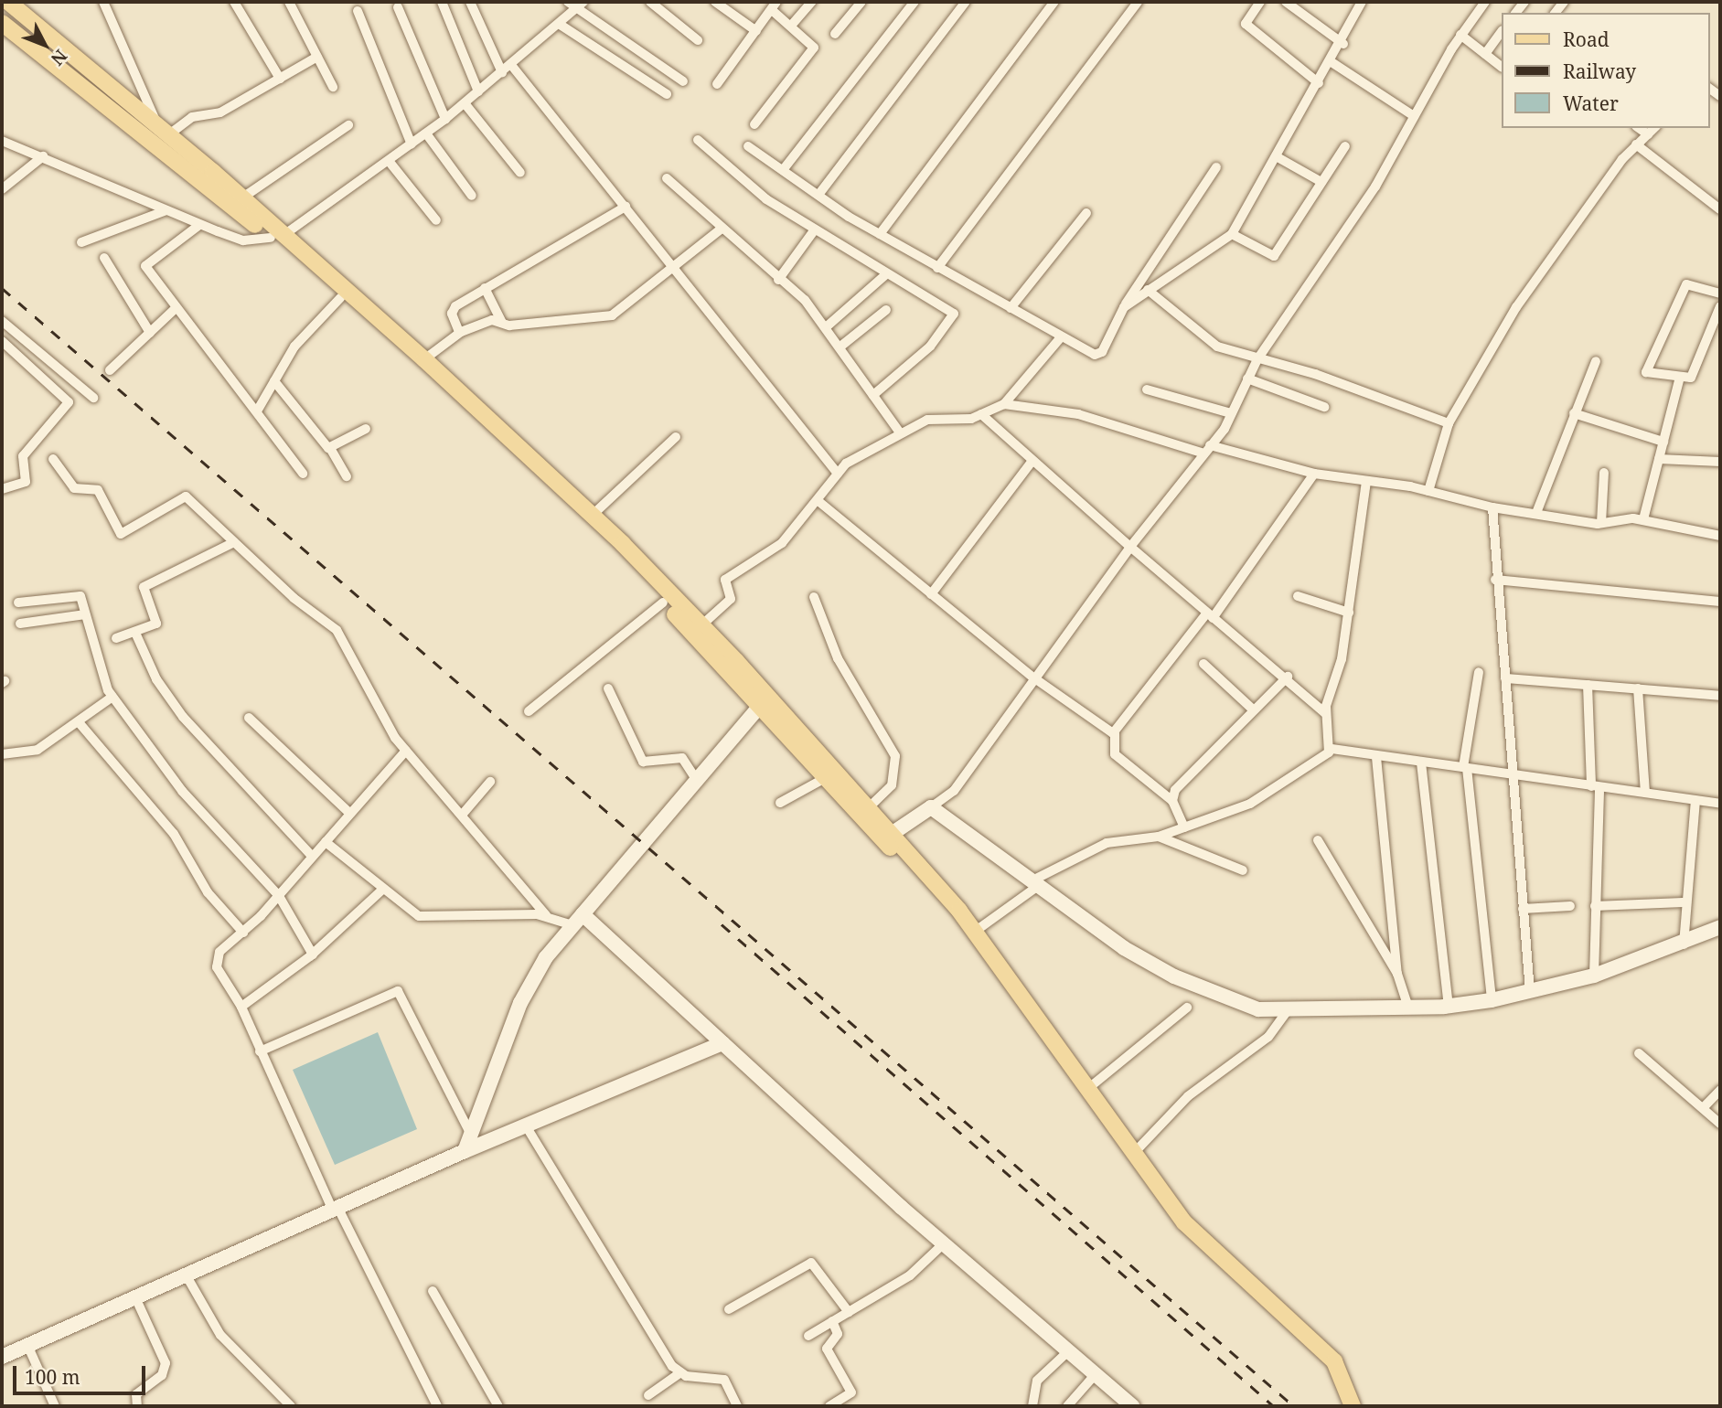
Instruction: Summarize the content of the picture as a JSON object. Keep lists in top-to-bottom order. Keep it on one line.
{"legend":["Road","Railway","Water"],"scale_bar":"100 m","north":"bottom right"}
